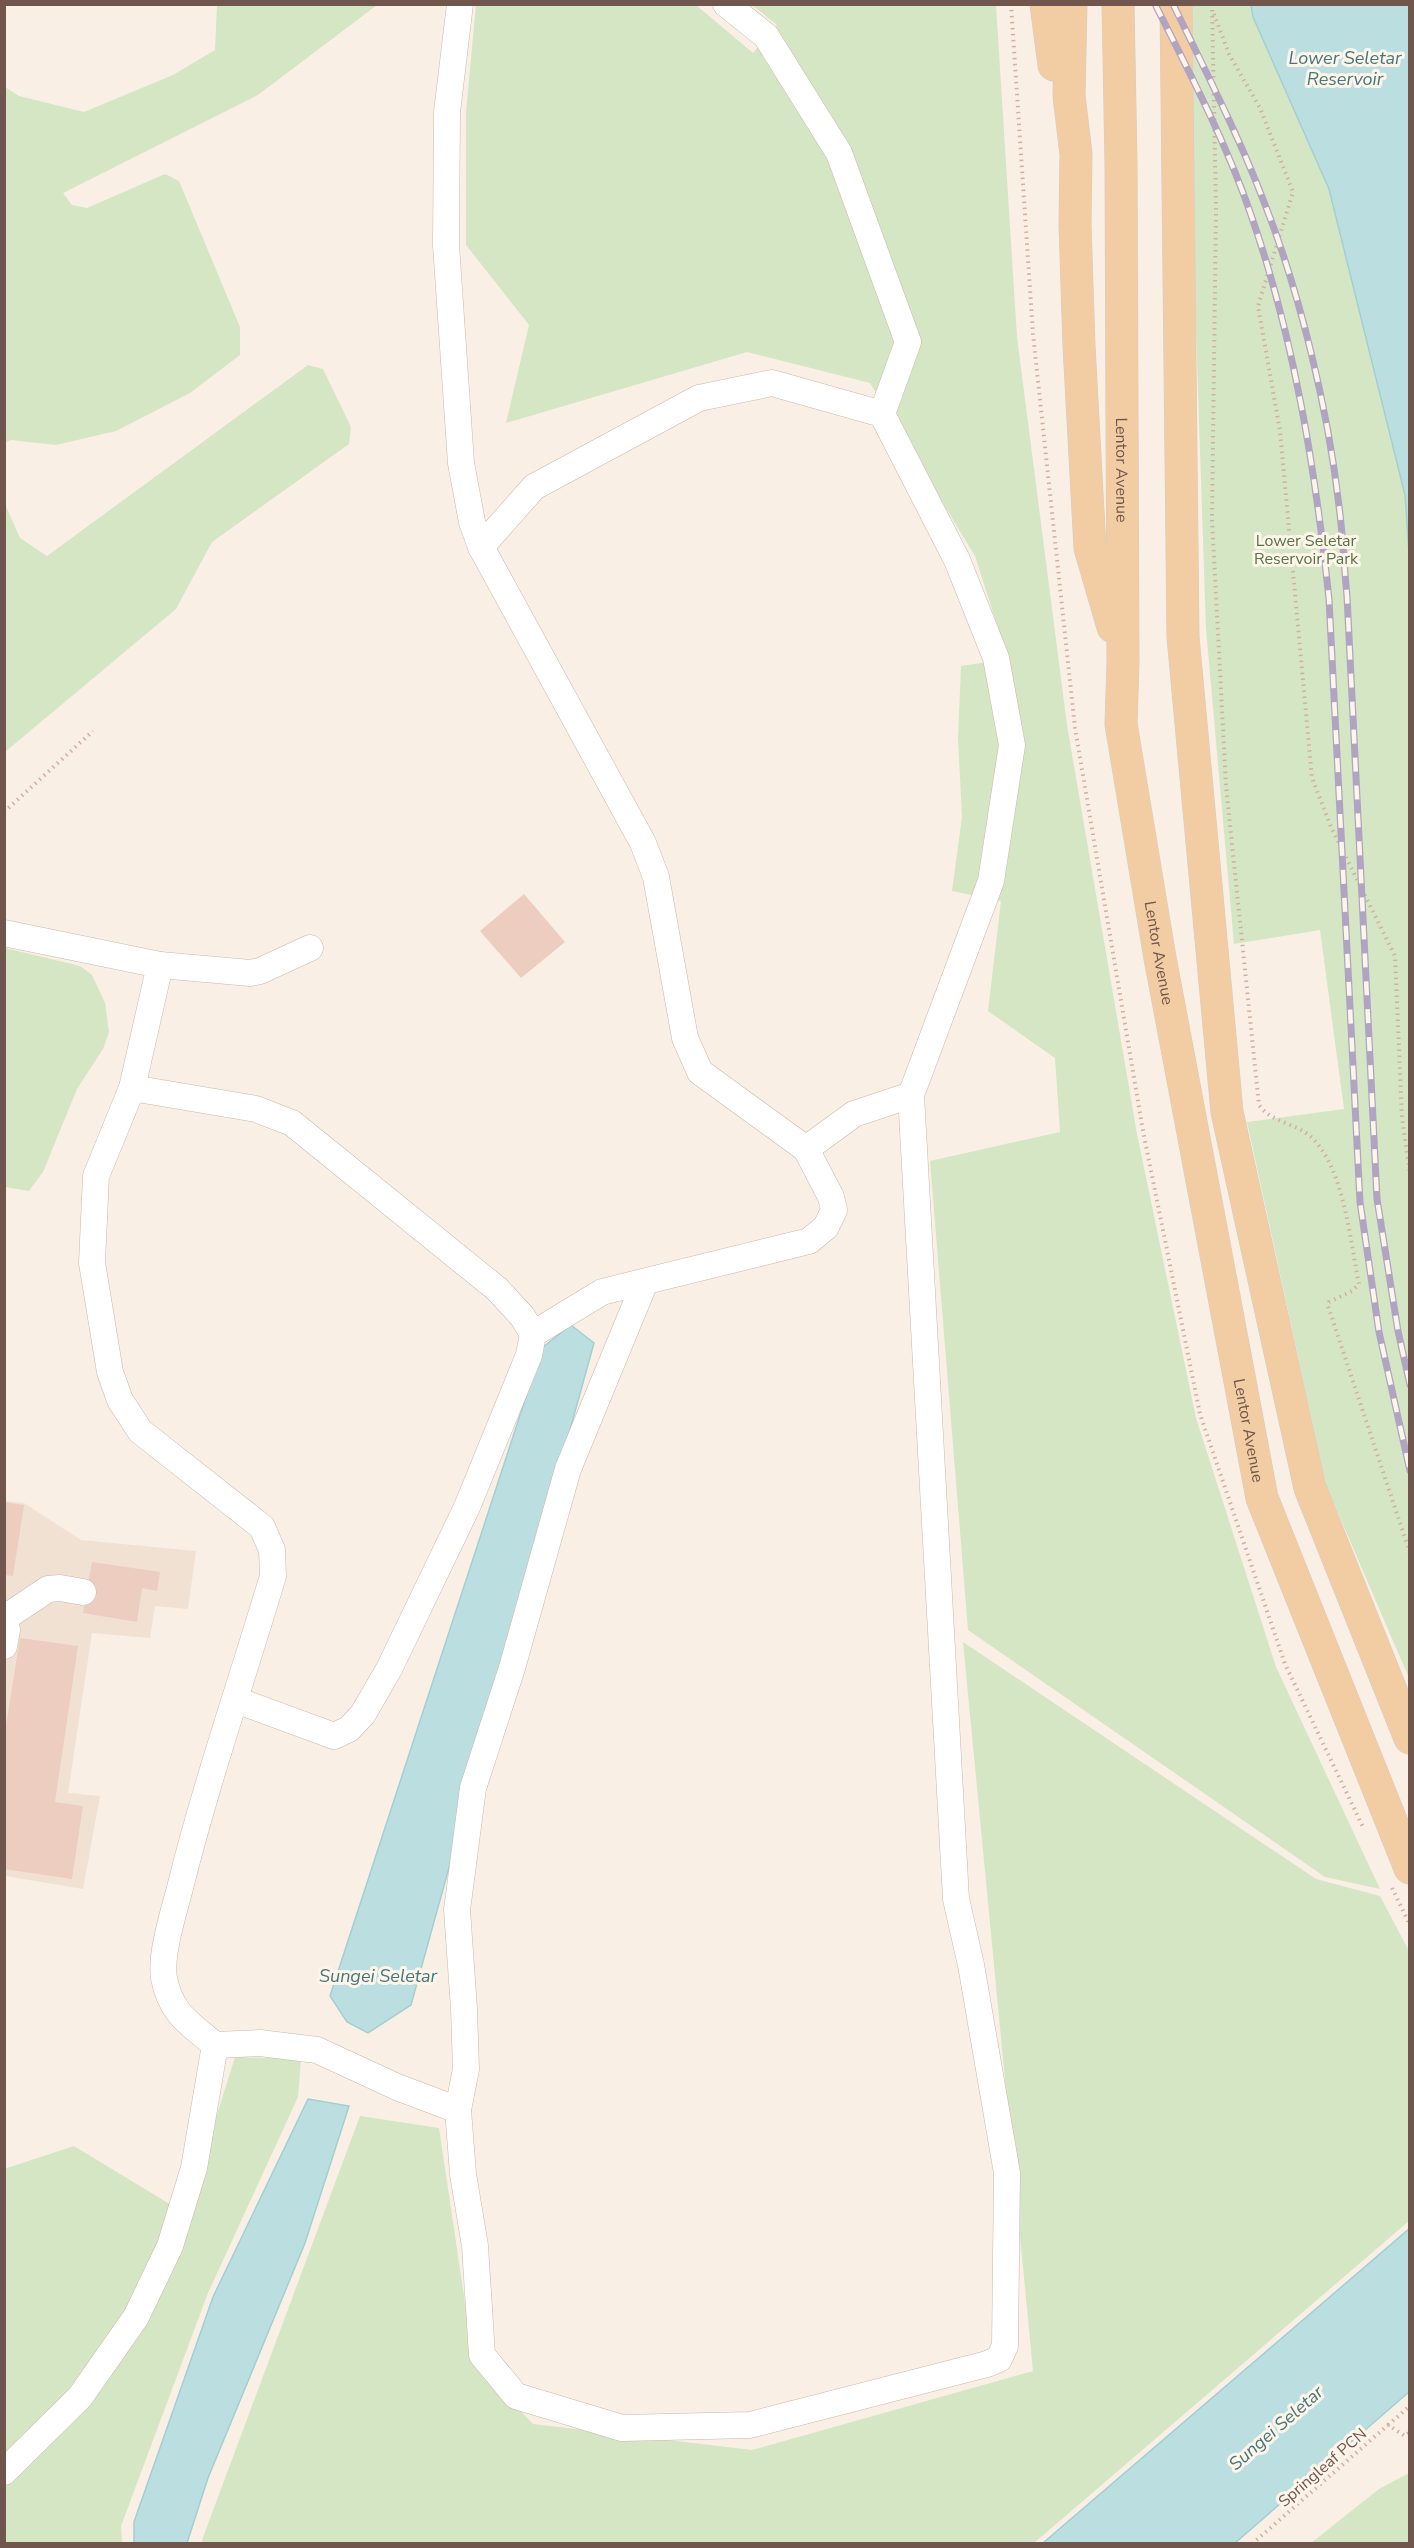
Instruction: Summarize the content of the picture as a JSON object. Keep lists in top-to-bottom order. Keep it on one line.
{"streets":{"main road":["Lentor Avenue"],"path":["Springleaf PCN"]},"water":["Lower Seletar Reservoir","Sungei Seletar"],"parks":["Lower Seletar Reservoir Park"]}
